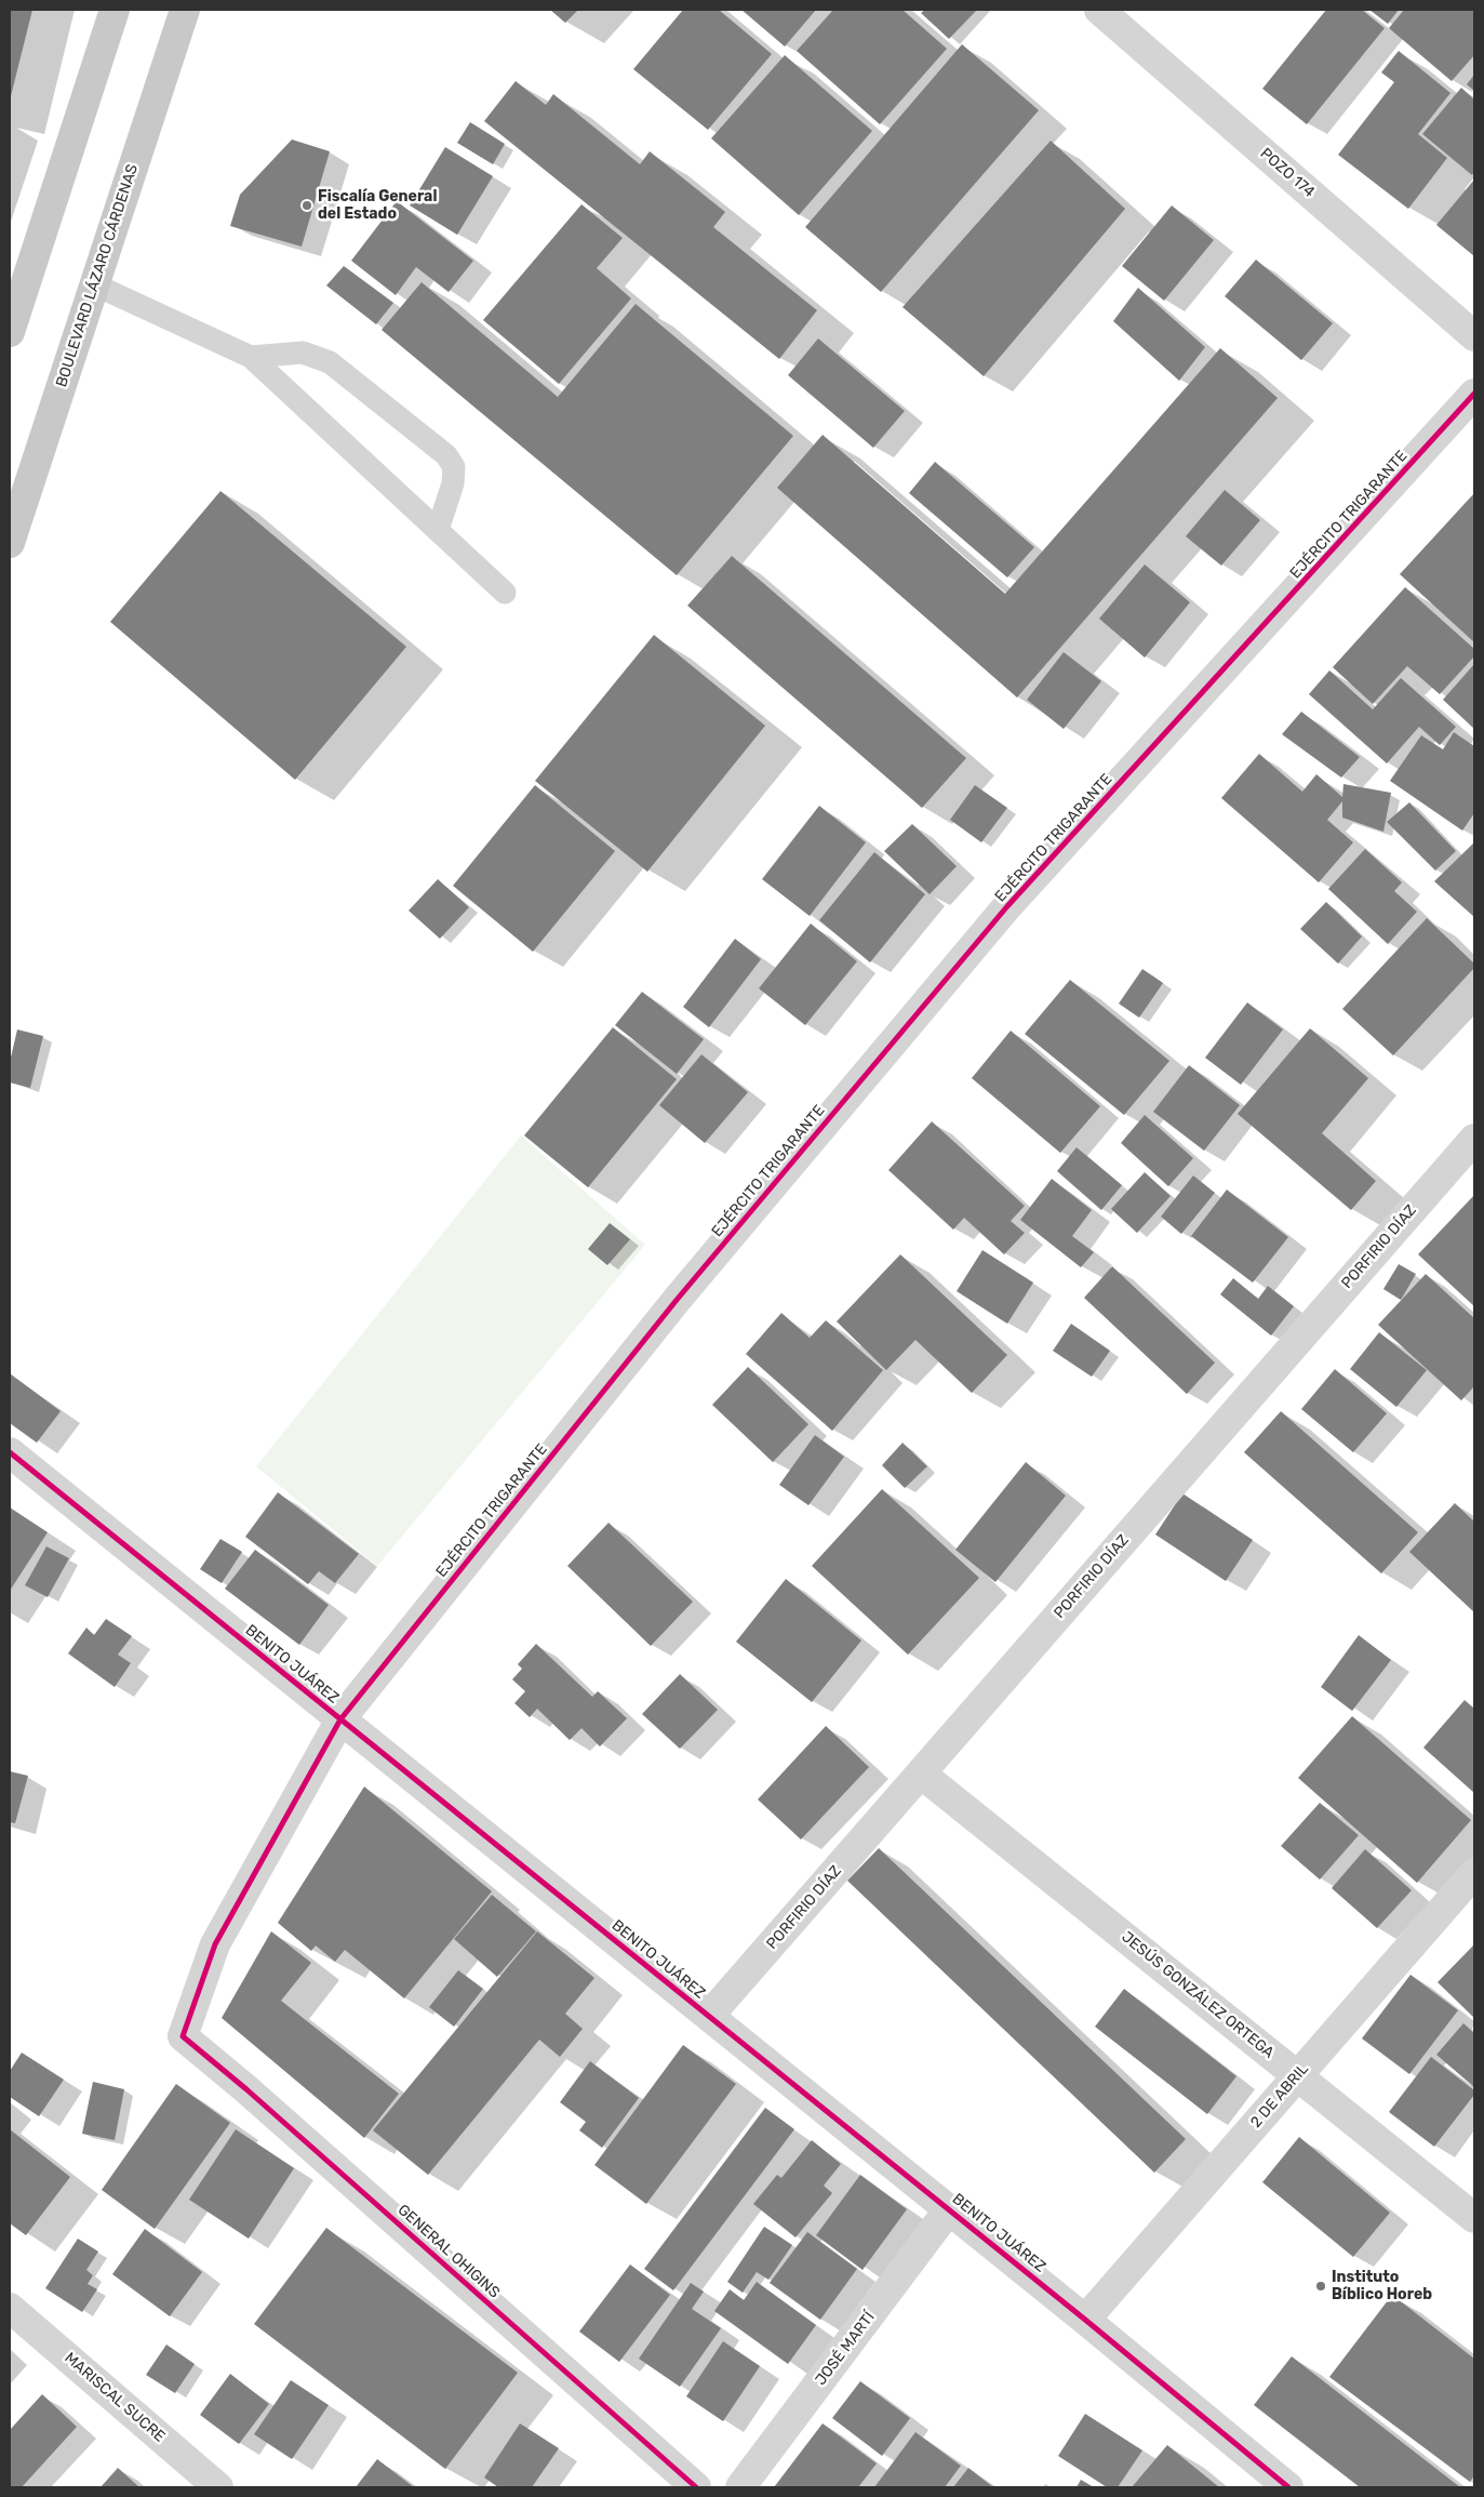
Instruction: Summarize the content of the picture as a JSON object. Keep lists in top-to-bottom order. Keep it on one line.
{"streets":{"main road":["BOULEVARD LÁZARO CÁRDENAS"],"street":["POZO 174","EJÉRCITO TRIGARANTE","PORFIRIO DÍAZ","BENITO JUÁREZ","JESÚS GONZÁLEZ ORTEGA","2 DE ABRIL","GENERAL OHIGINS","JOSÉ MARTÍ","MARISCAL SUCRE"]},"crossings":[["EJÉRCITO TRIGARANTE","BENITO JUÁREZ"],["EJÉRCITO TRIGARANTE","GENERAL OHIGINS"],["PORFIRIO DÍAZ","BENITO JUÁREZ"],["PORFIRIO DÍAZ","JESÚS GONZÁLEZ ORTEGA"],["BENITO JUÁREZ","2 DE ABRIL"],["BENITO JUÁREZ","JOSÉ MARTÍ"],["JESÚS GONZÁLEZ ORTEGA","2 DE ABRIL"]],"places":["Fiscalía General del Estado","Instituto Bíblico Horeb"]}
